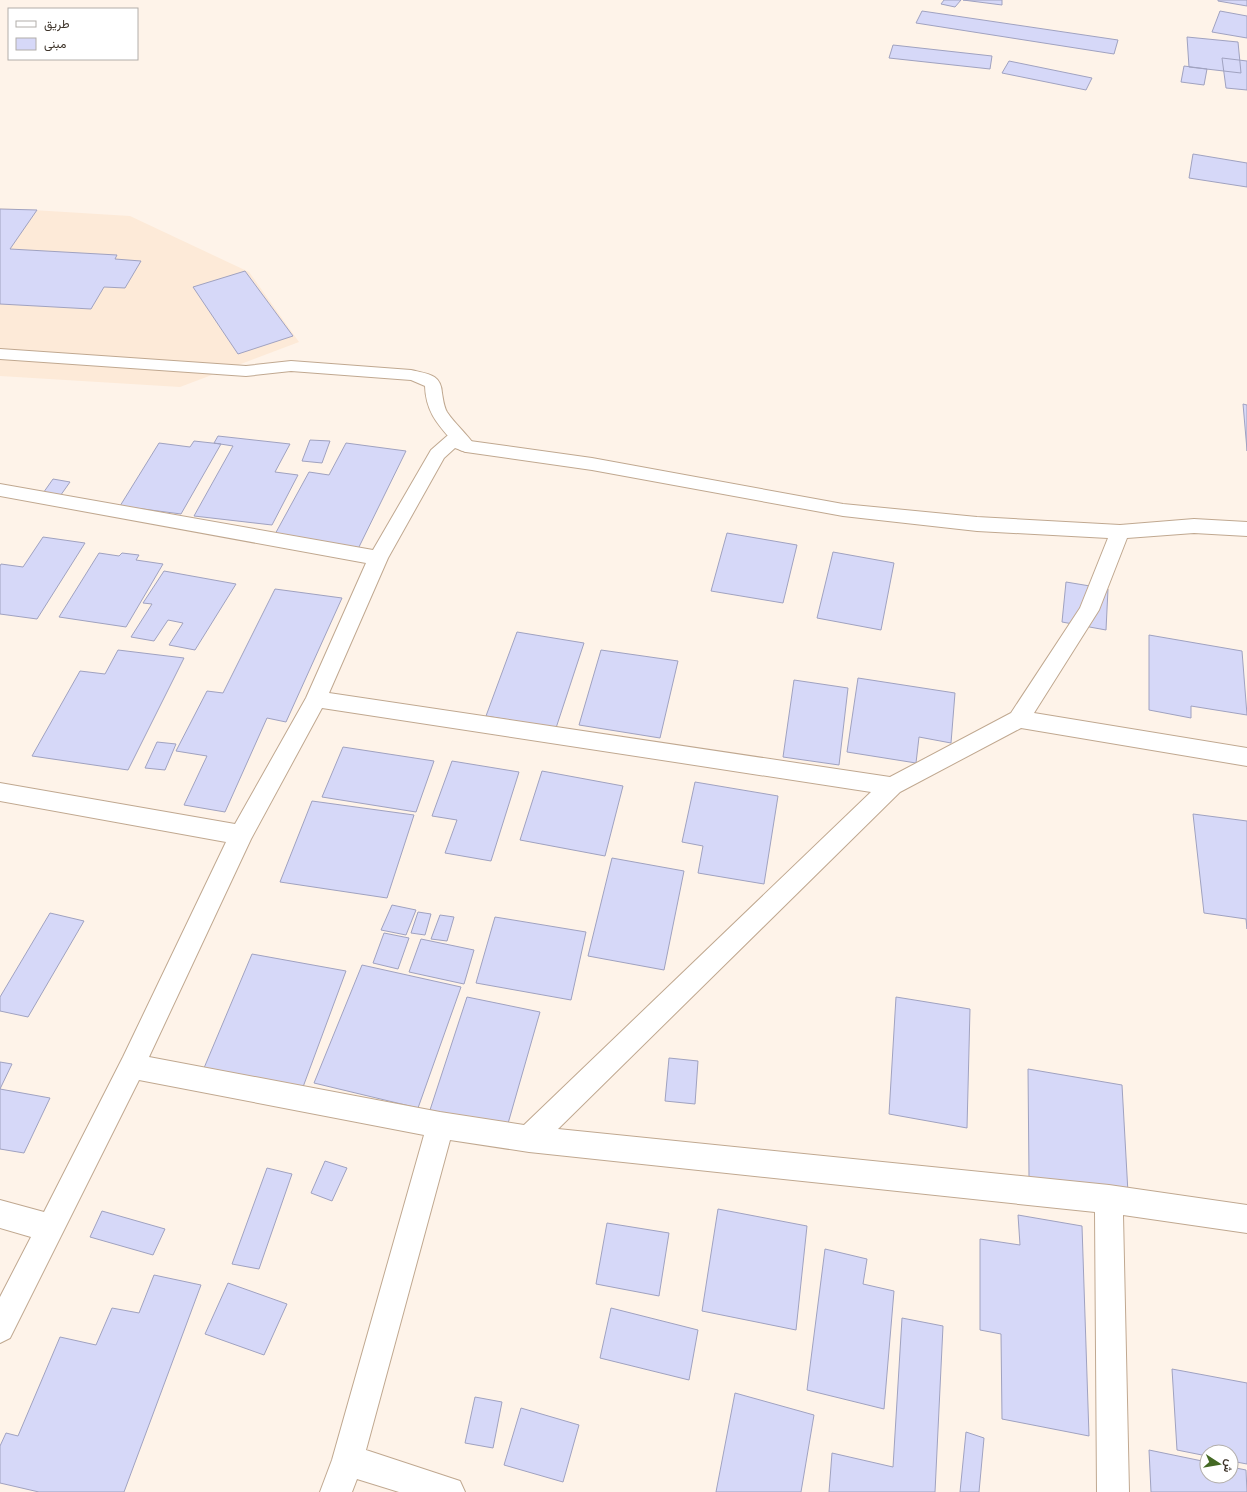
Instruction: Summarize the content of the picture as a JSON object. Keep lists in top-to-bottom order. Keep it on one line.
{"legend":["طريق","مبنى"],"north":"right"}
